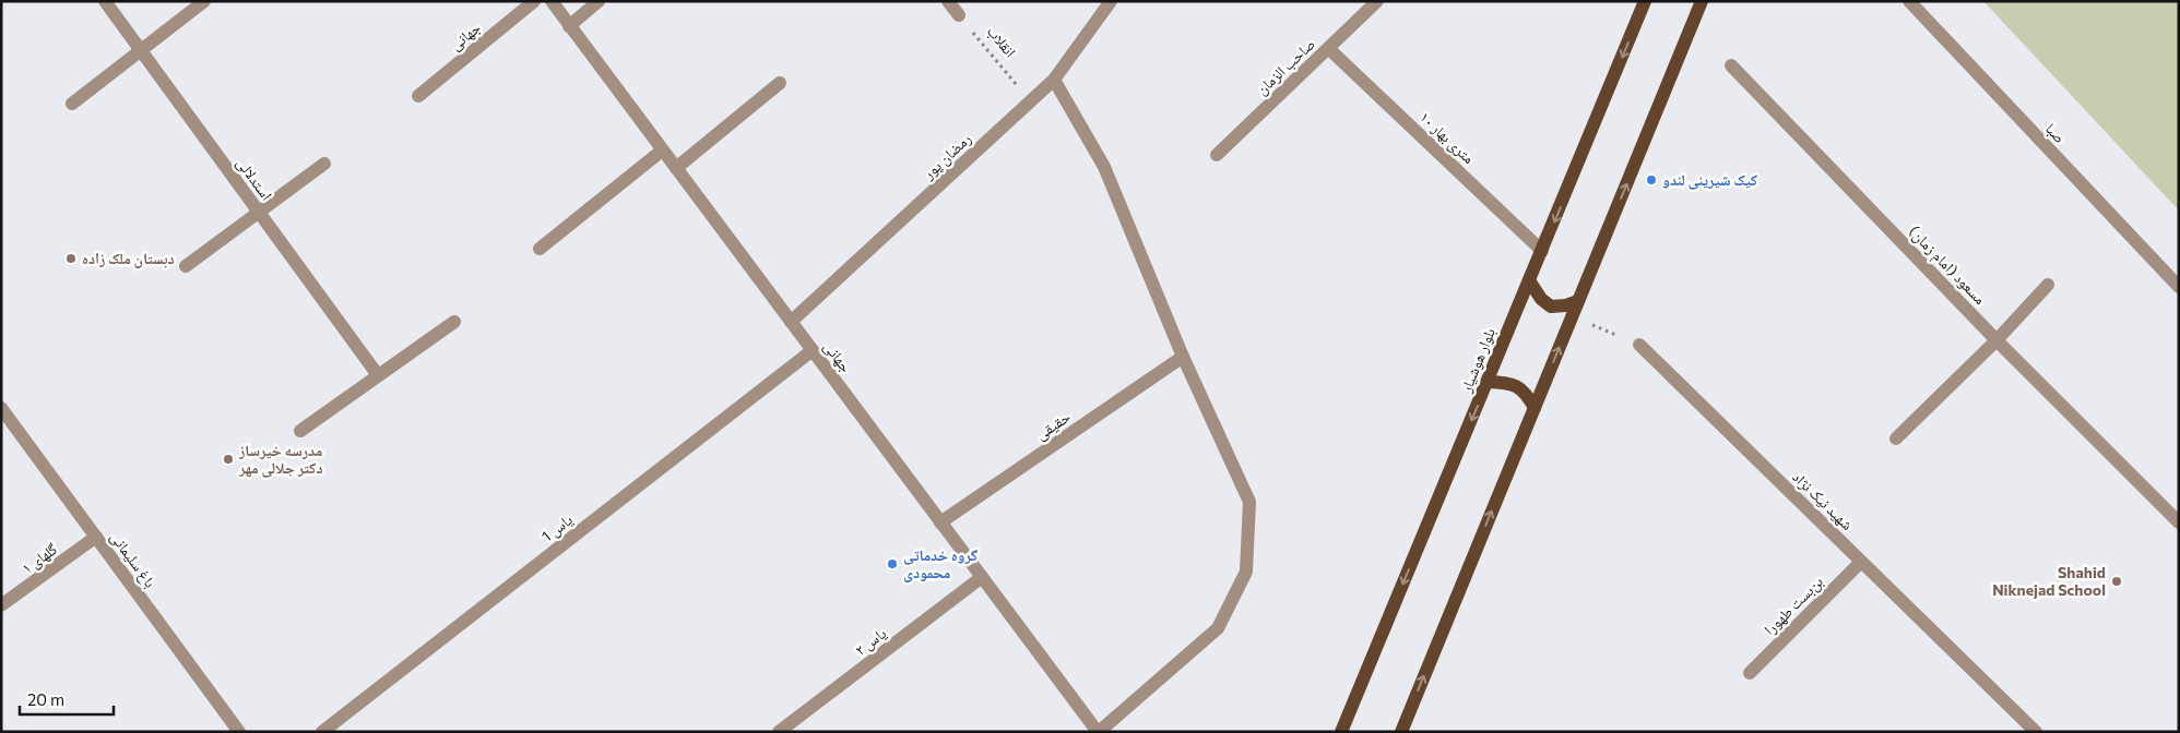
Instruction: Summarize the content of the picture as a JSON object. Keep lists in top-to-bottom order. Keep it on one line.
{"streets":{"main road":["بلوار هوشیار"],"street":["جهانی","صاحب الزمان","صبا","۱۰ متری بهار","رمضان پور","استدلالی","مسعود (امام زمان)","حقیقی","شهید نیک نژاد","یاس 1","گلهای ۱","باغ سلیمانی","بن‌بست طهورا","یاس ۲"],"path":["انقلاب"]},"crossings":[["جهانی","رمضان پور"],["جهانی","حقیقی"],["جهانی","یاس 1"],["جهانی","یاس ۲"],["انقلاب","رمضان پور"],["صاحب الزمان","۱۰ متری بهار"],["۱۰ متری بهار","بلوار هوشیار"],["شهید نیک نژاد","بن‌بست طهورا"],["گلهای ۱","باغ سلیمانی"]],"places":["کیک شیرینی لندو","دبستان ملک زاده","مدرسه خیرساز دکتر جلالی مهر","گروه خدماتی محمودی","Shahid Niknejad School"],"scale_bar":"20 m"}
